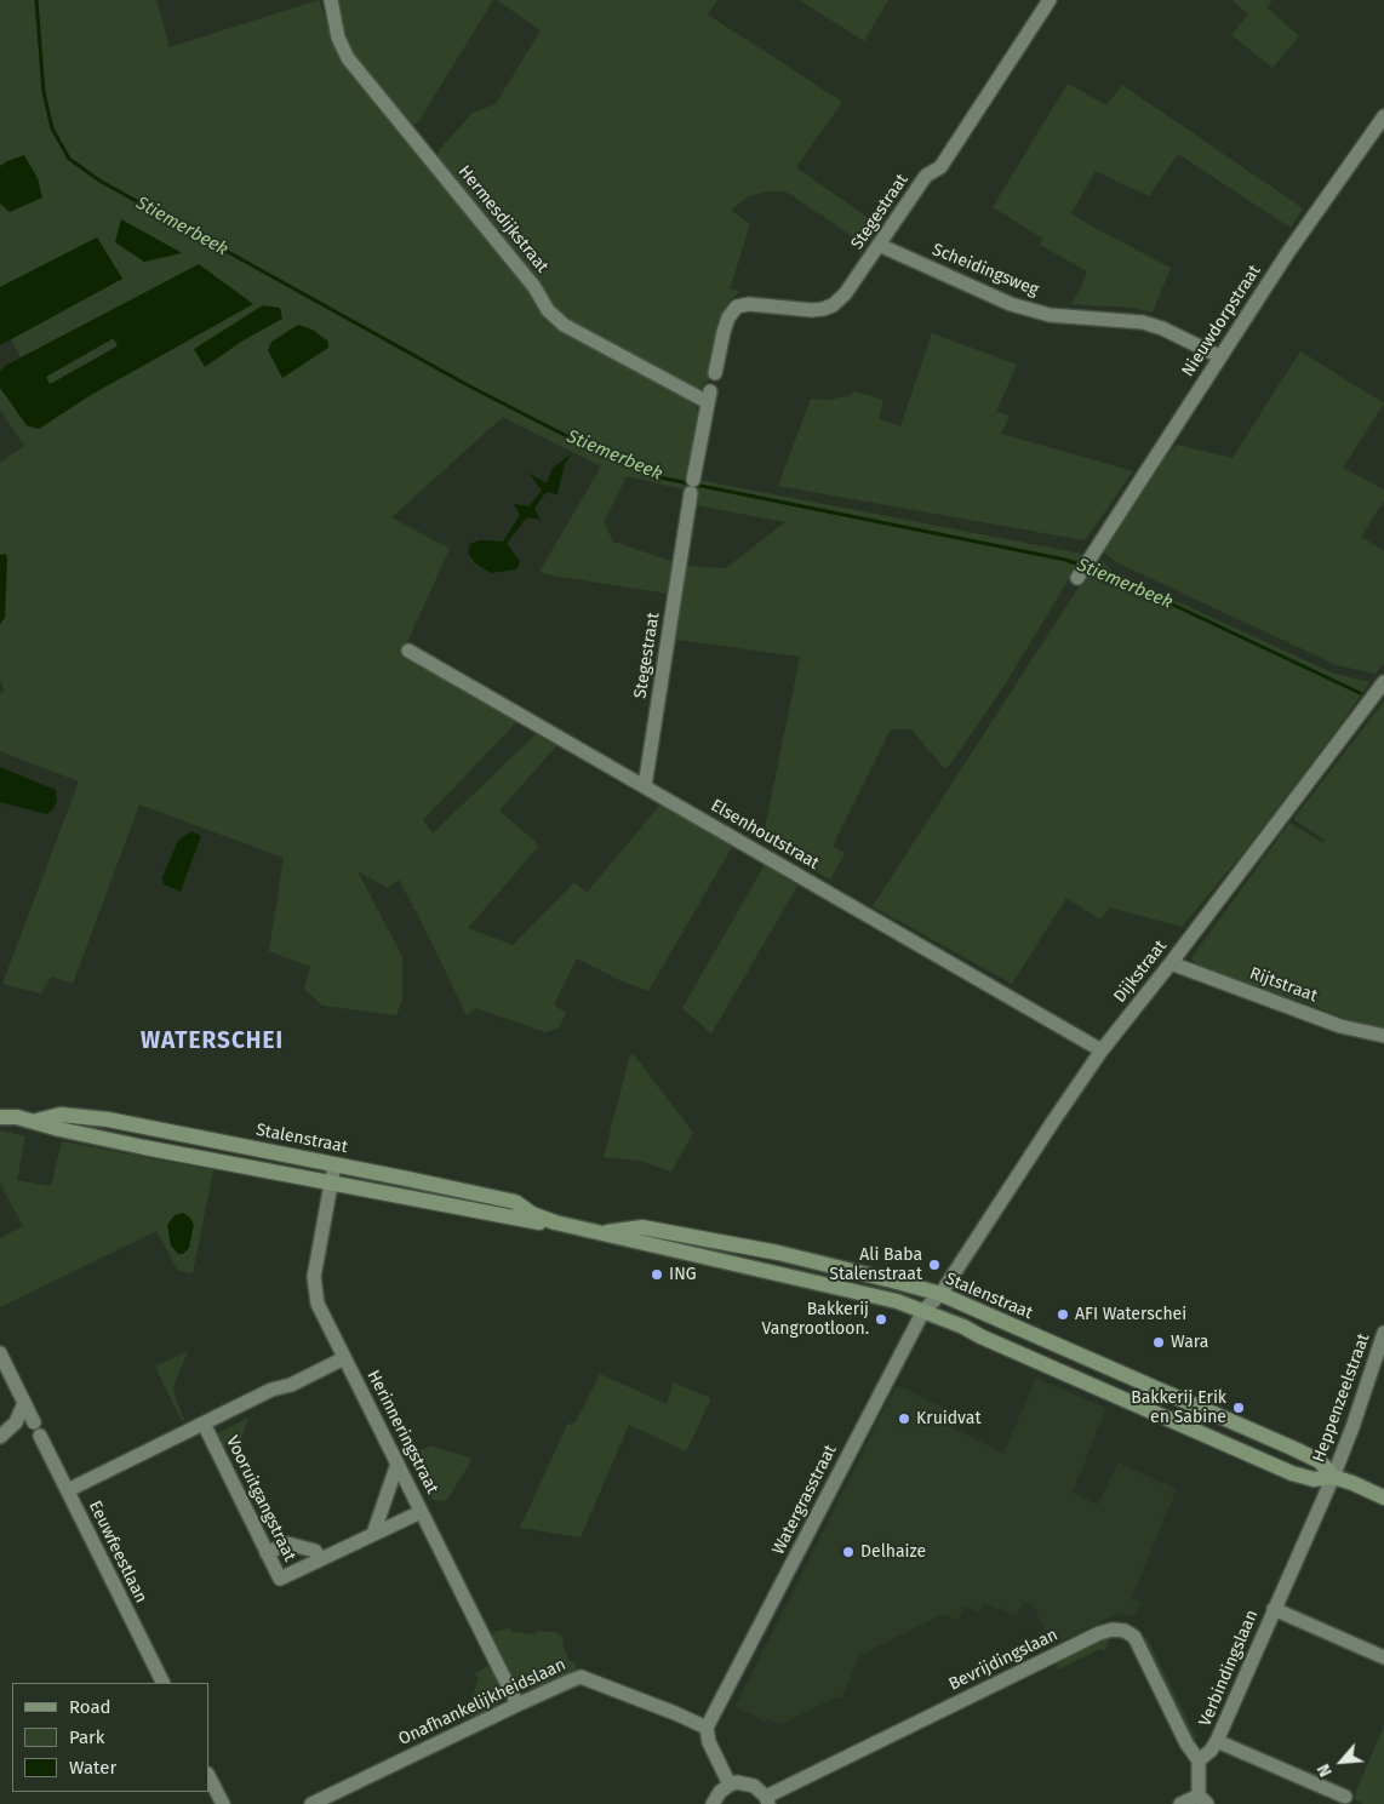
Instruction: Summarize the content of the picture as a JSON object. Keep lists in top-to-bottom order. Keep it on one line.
{"streets":{"street":["Stegestraat","Hermesdijkstraat","Scheidingsweg","Nieuwdorpstraat","Elsenhoutstraat","Dijkstraat","Rijtstraat","Stalenstraat","Heppenzeelstraat","Herinneringstraat","Vooruitgangstraat","Watergrasstraat","Eeuwfeestlaan","Bevrijdingslaan","Verbindingslaan","Onafhankelijkheidslaan"]},"crossings":[["Stegestraat","Hermesdijkstraat"],["Stegestraat","Scheidingsweg"],["Stegestraat","Elsenhoutstraat"],["Scheidingsweg","Nieuwdorpstraat"],["Elsenhoutstraat","Dijkstraat"],["Dijkstraat","Rijtstraat"],["Dijkstraat","Stalenstraat"],["Dijkstraat","Watergrasstraat"],["Stalenstraat","Heppenzeelstraat"],["Stalenstraat","Herinneringstraat"],["Stalenstraat","Watergrasstraat"],["Stalenstraat","Verbindingslaan"],["Heppenzeelstraat","Verbindingslaan"],["Herinneringstraat","Vooruitgangstraat"],["Herinneringstraat","Onafhankelijkheidslaan"],["Vooruitgangstraat","Eeuwfeestlaan"],["Watergrasstraat","Onafhankelijkheidslaan"],["Bevrijdingslaan","Verbindingslaan"]],"districts":["WATERSCHEI"],"water":["Stiemerbeek"],"places":["Ali Baba Stalenstraat","ING","AFI Waterschei","Bakkerij Vangrootloon.","Wara","Bakkerij Erik en Sabine","Kruidvat","Delhaize"],"legend":["Road","Park","Water"],"north":"bottom left"}
